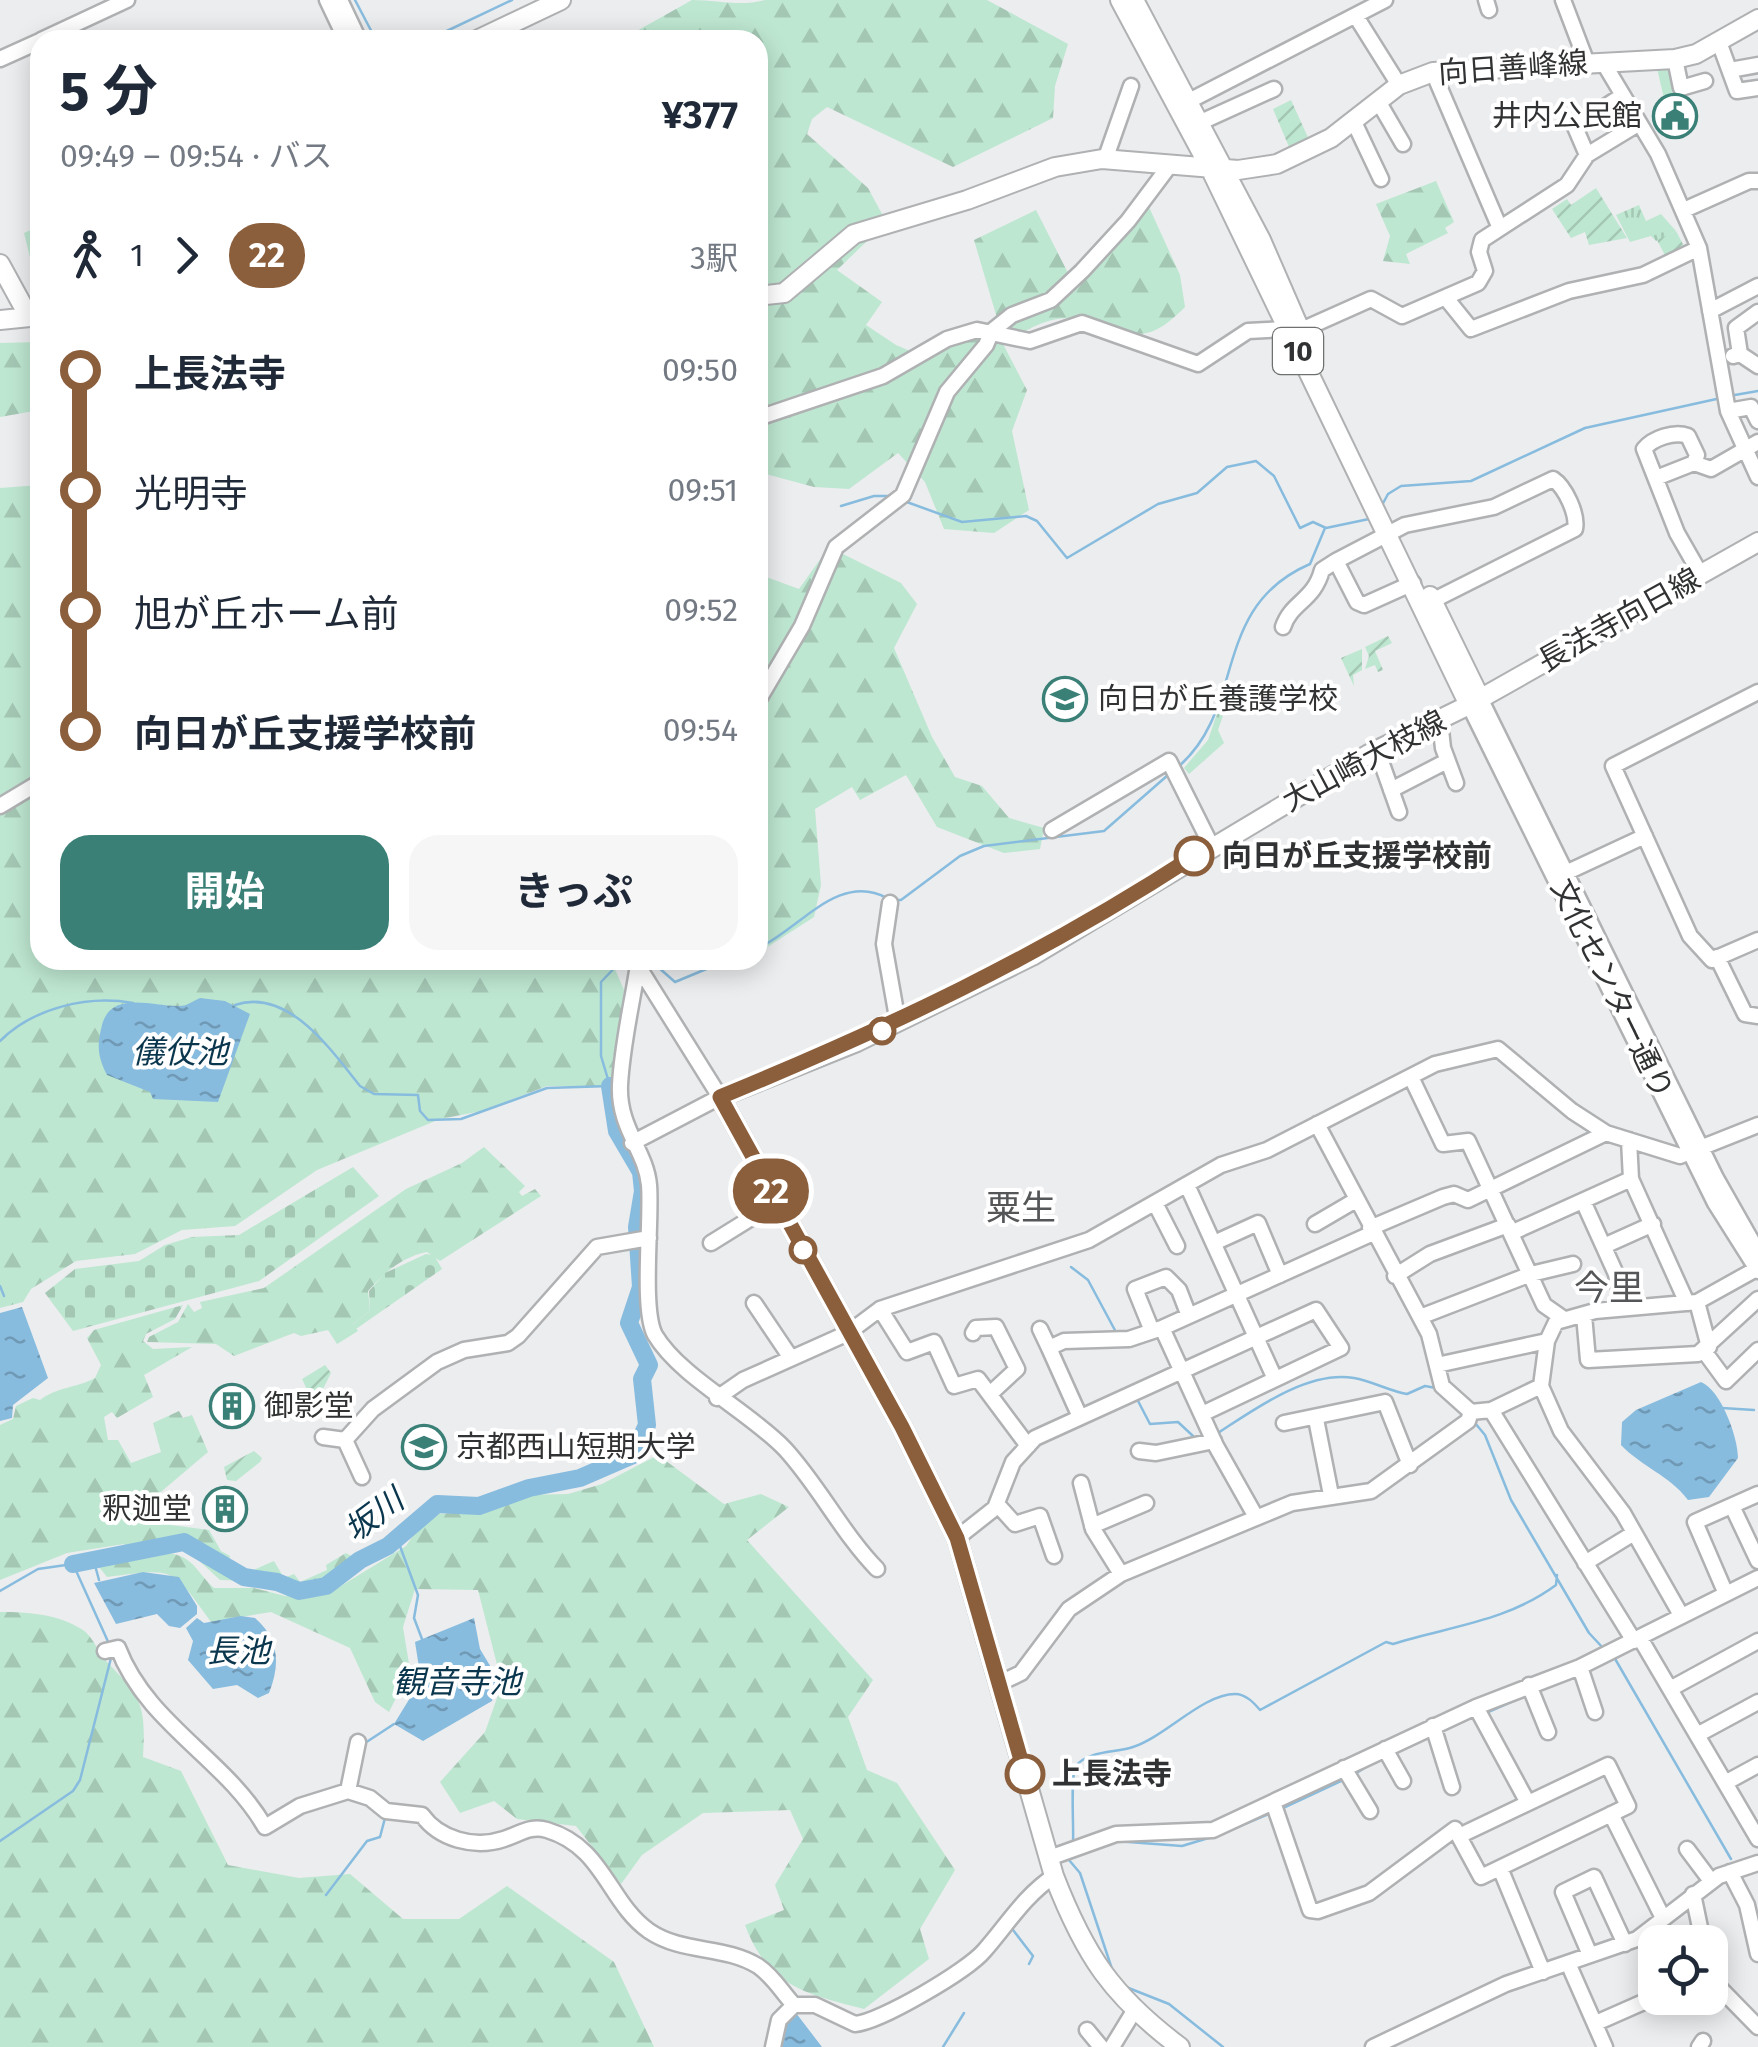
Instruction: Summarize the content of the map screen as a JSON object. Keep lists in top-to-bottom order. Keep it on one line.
{"streets":{"main road":["向日善峰線","10","長法寺向日線","大山崎大枝線"],"street":["文化センター通り"]},"crossings":[["向日善峰線","大山崎大枝線"],["長法寺向日線","大山崎大枝線"],["長法寺向日線","文化センター通り"],["大山崎大枝線","文化センター通り"]],"districts":["粟生","今里"],"water":["儀仗池","坂川","長池","観音寺池"],"places":{"public building":["井内公民館"],"school or university":["向日が丘養護学校","京都西山短期大学"],"other":["向日が丘支援学校前","上長法寺"],"building":["御影堂","釈迦堂"]},"lines":["bus line 22"],"page":{"on_map":"22","heading":["5 分","09:49 – 09:54 · バス","¥377"],"legs":["1","22","3駅"],"list":[{"name":"上長法寺","value":"09:50"},{"name":"光明寺","value":"09:51"},{"name":"旭が丘ホーム前","value":"09:52"},{"name":"向日が丘支援学校前","value":"09:54"}],"buttons":["開始","きっぷ"]}}
